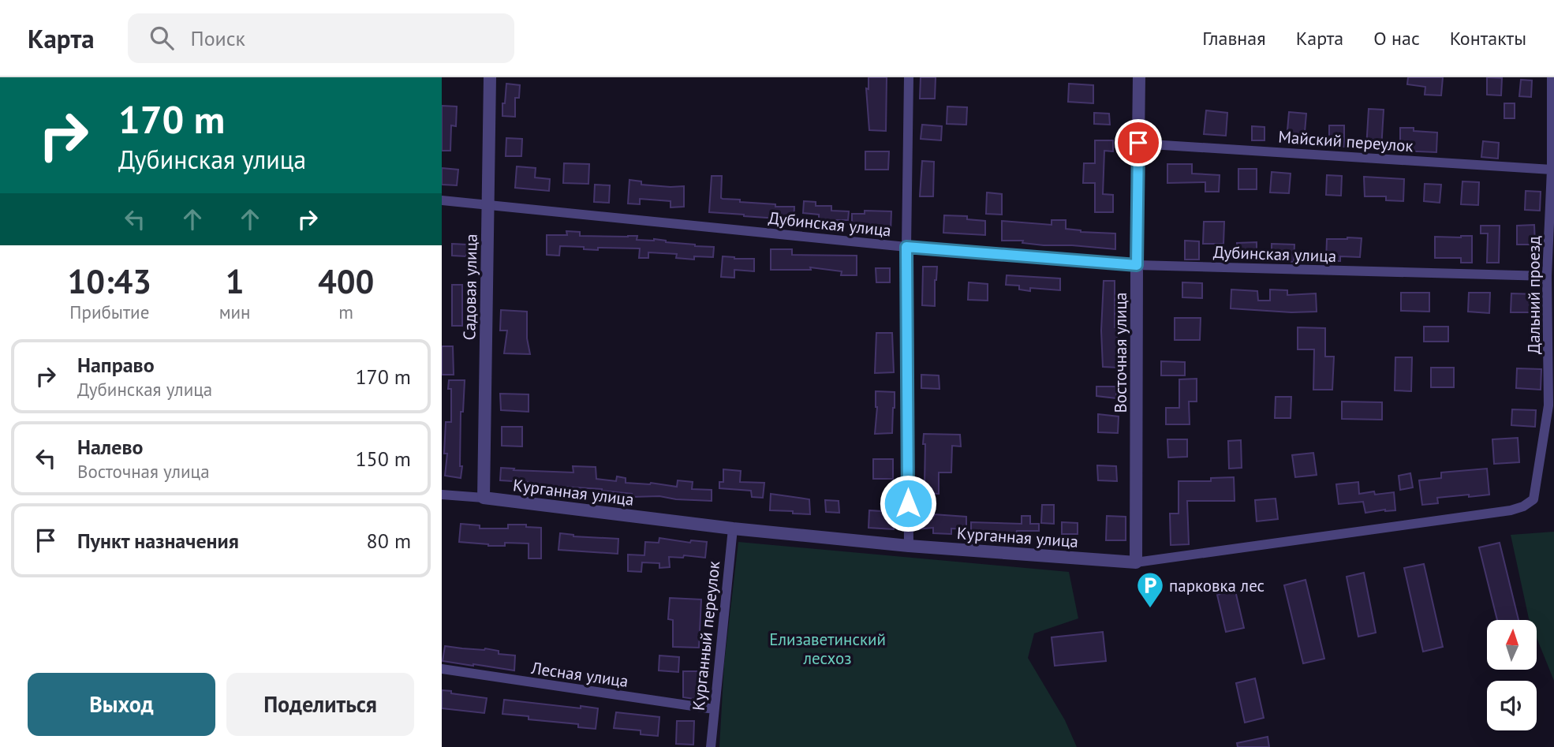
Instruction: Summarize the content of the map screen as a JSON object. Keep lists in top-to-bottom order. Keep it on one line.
{"streets":{"street":["Майский переулок","Дубинская улица","Садовая улица","Дальний проезд","Восточная улица","Курганная улица","Курганный переулок","Лесная улица"]},"crossings":[["Майский переулок","Дальний проезд"],["Майский переулок","Восточная улица"],["Дубинская улица","Садовая улица"],["Дубинская улица","Дальний проезд"],["Дубинская улица","Восточная улица"],["Садовая улица","Курганная улица"],["Дальний проезд","Курганная улица"],["Восточная улица","Курганная улица"],["Курганная улица","Курганный переулок"],["Курганный переулок","Лесная улица"]],"parks":["Елизаветинский лесхоз"],"places":{"parking":["парковка лес"]},"north":"top","page":{"header":"Карта","search":"Поиск","nav":["Главная","Карта","О нас","Контакты"],"turn":["170 m","Дубинская улица"],"eta":["10:43","Прибытие","1","мин","400","m"],"list":[{"name":"Направо","note":"Дубинская улица","value":"170 m"},{"name":"Налево","note":"Восточная улица","value":"150 m"},{"name":"Пункт назначения","value":"80 m"}],"buttons":["Выход","Поделиться"]}}
